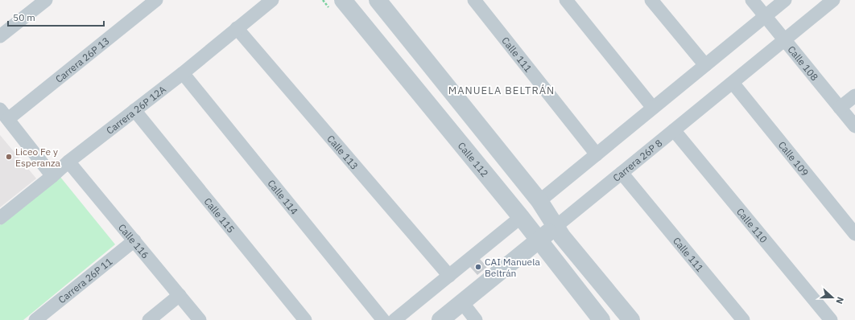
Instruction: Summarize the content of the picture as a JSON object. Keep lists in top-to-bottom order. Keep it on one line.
{"streets":{"street":["Calle 111","Carrera 26P 13","Calle 108","Carrera 26P 12A","Calle 113","Calle 109","Calle 112","Carrera 26P 8","Calle 114","Calle 115","Calle 110","Calle 116","Carrera 26P 11"]},"crossings":[["Calle 111","Carrera 26P 8"],["Calle 108","Carrera 26P 8"],["Carrera 26P 12A","Calle 113"],["Carrera 26P 12A","Calle 114"],["Carrera 26P 12A","Calle 115"],["Carrera 26P 12A","Calle 116"],["Calle 109","Carrera 26P 8"],["Calle 112","Carrera 26P 8"],["Carrera 26P 8","Calle 110"],["Calle 116","Carrera 26P 11"]],"districts":["MANUELA BELTRÁN"],"places":["Liceo Fe y Esperanza","CAI Manuela Beltrán"],"scale_bar":"50 m","north":"right"}
